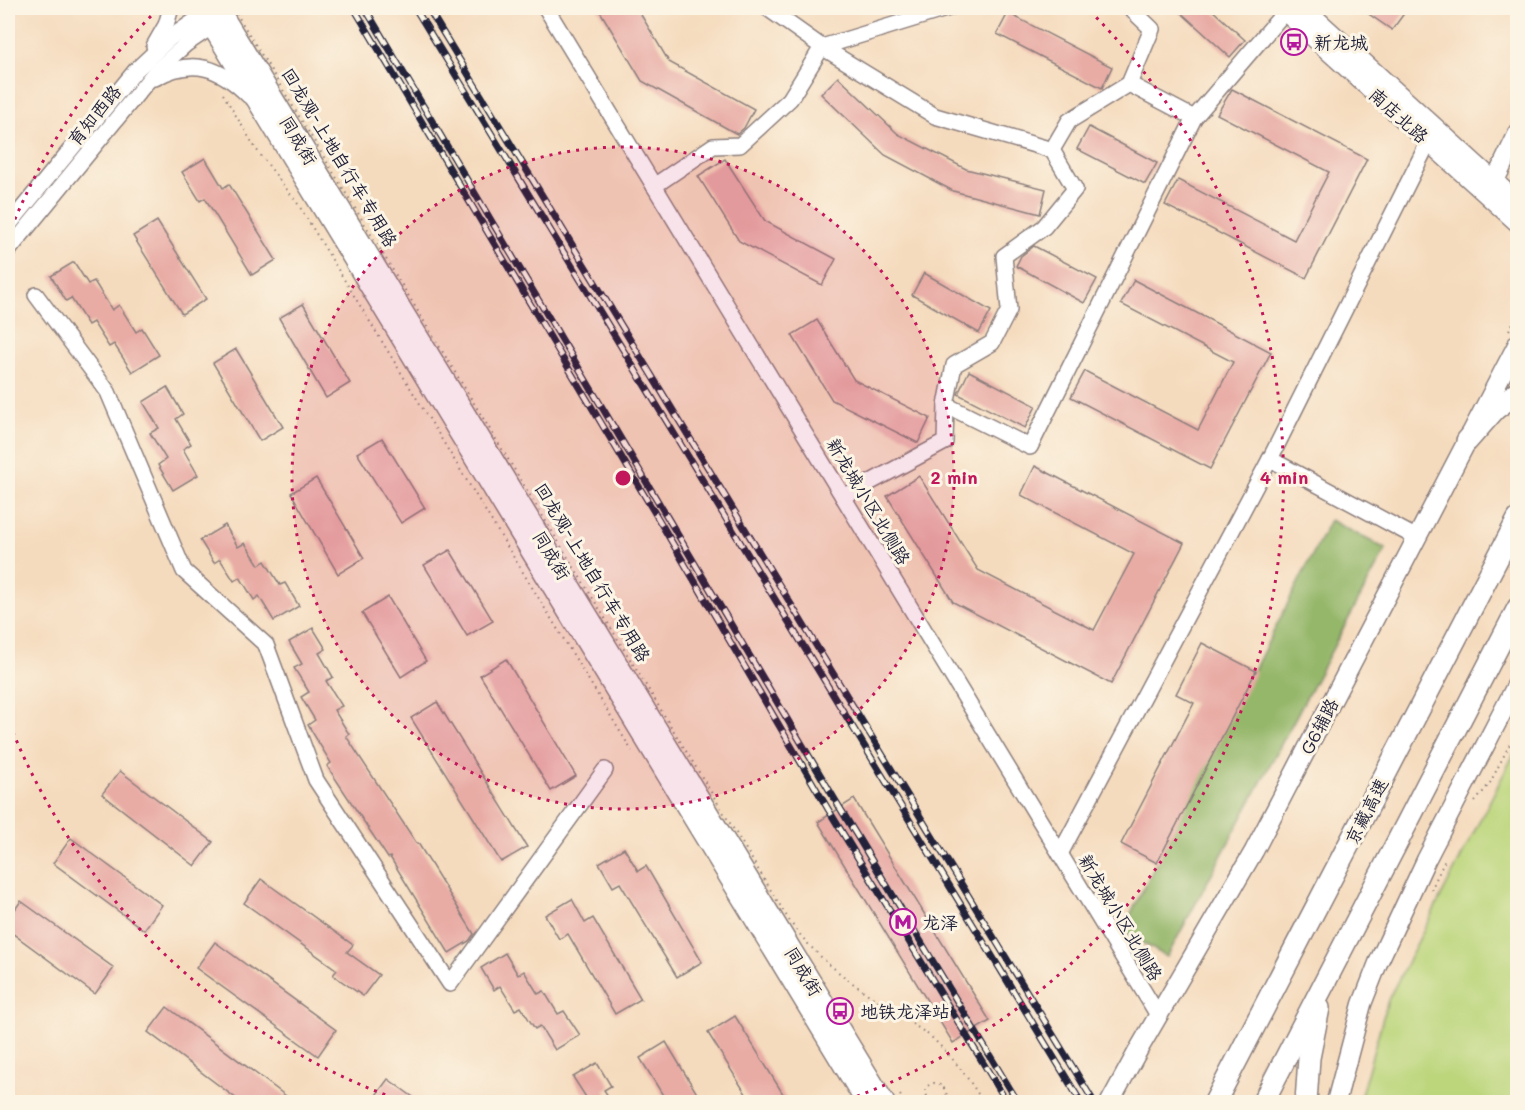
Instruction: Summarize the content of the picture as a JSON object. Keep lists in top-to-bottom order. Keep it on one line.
{"streets":{"highway":["京藏高速"],"main road":["南店北路","同成街","G6辅路"],"street":["育知西路","新龙城小区北侧路"],"path":["回龙观-上地自行车专用路"]},"crossings":[["育知西路","同成街"],["育知西路","回龙观-上地自行车专用路"],["同成街","回龙观-上地自行车专用路"],["新龙城小区北侧路","G6辅路"]],"places":{"bus stop":["新龙城","地铁龙泽站"],"metro station":["龙泽"]},"rings":["2 min","4 min"]}
